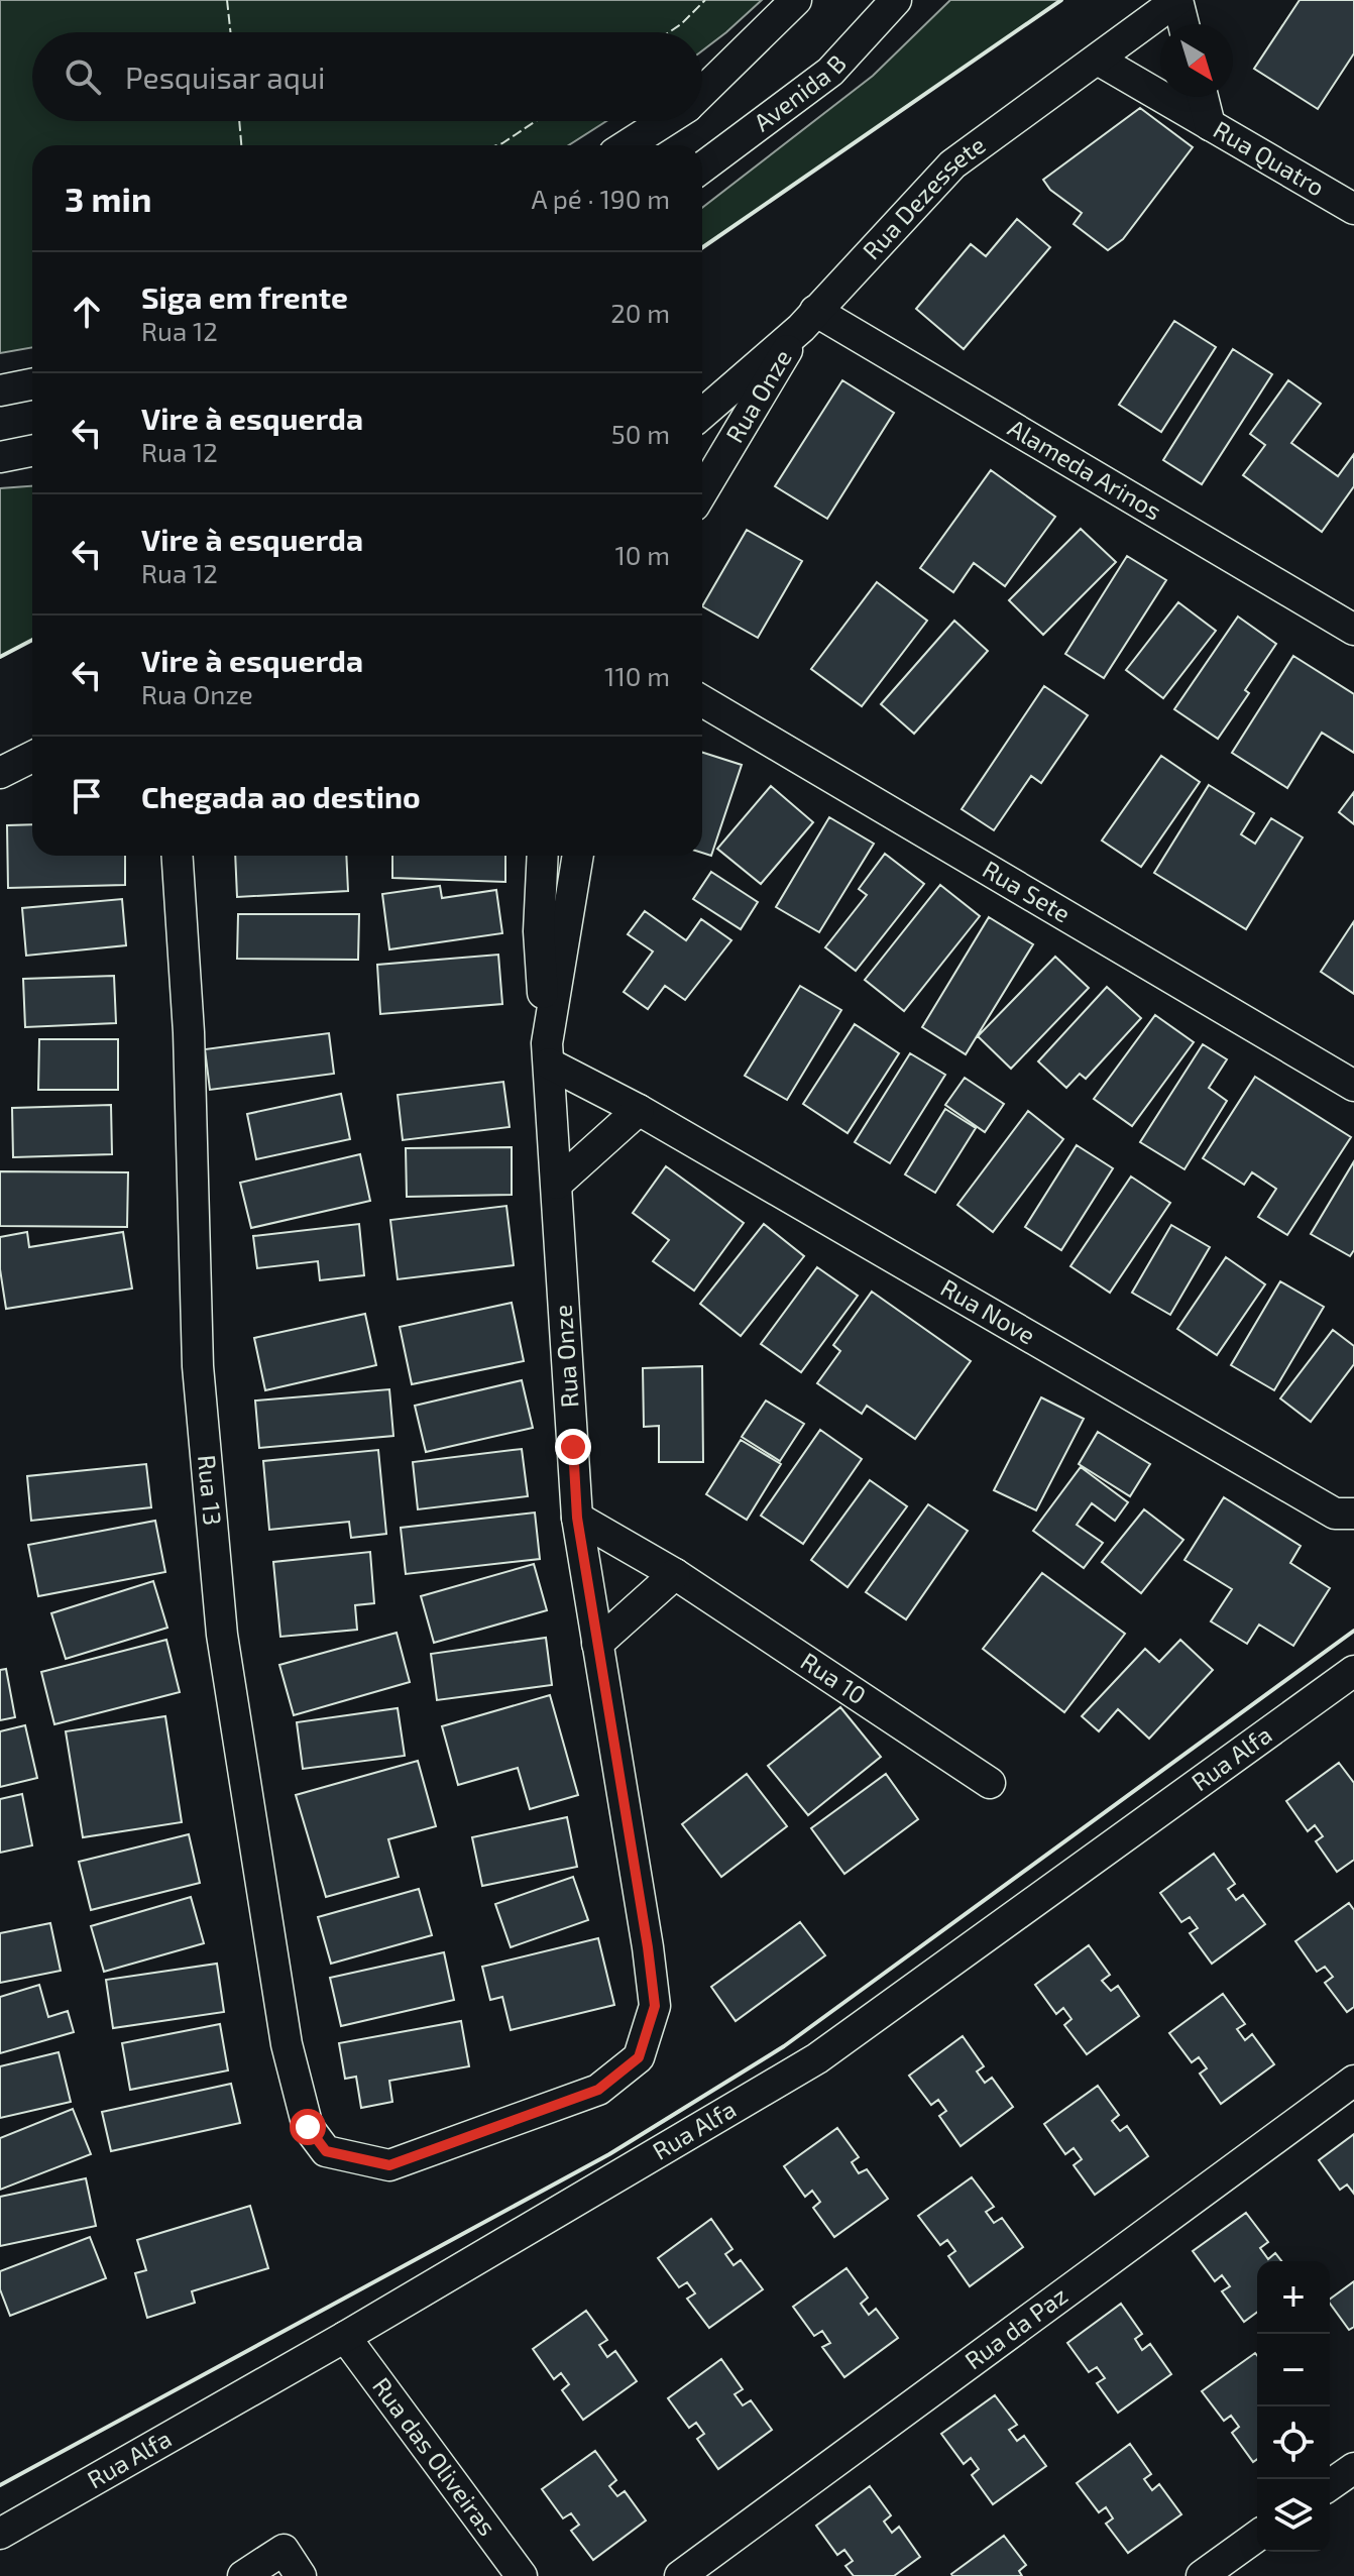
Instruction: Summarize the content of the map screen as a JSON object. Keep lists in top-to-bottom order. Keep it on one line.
{"streets":{"street":["Avenida B","Rua Quatro","Rua Dezessete","Rua Onze","Alameda Arinos","Rua Sete","Rua Nove","Rua 13","Rua 10","Rua Alfa","Rua da Paz","Rua das Oliveiras"]},"crossings":[["Rua Quatro","Rua Dezessete"],["Rua Dezessete","Rua Onze"],["Rua Dezessete","Alameda Arinos"],["Rua Onze","Alameda Arinos"],["Rua Onze","Rua Nove"],["Rua Onze","Rua 13"],["Rua Onze","Rua 10"],["Rua Alfa","Rua das Oliveiras"]],"north":"bottom right","page":{"search":"Pesquisar aqui","heading":["3 min","A pé · 190 m"],"list":[["Siga em frente","Rua 12","20 m"],["Vire à esquerda","Rua 12","50 m"],["Vire à esquerda","Rua 12","10 m"],["Vire à esquerda","Rua Onze","110 m"],"Chegada ao destino"],"map_buttons":["+","−"]}}
